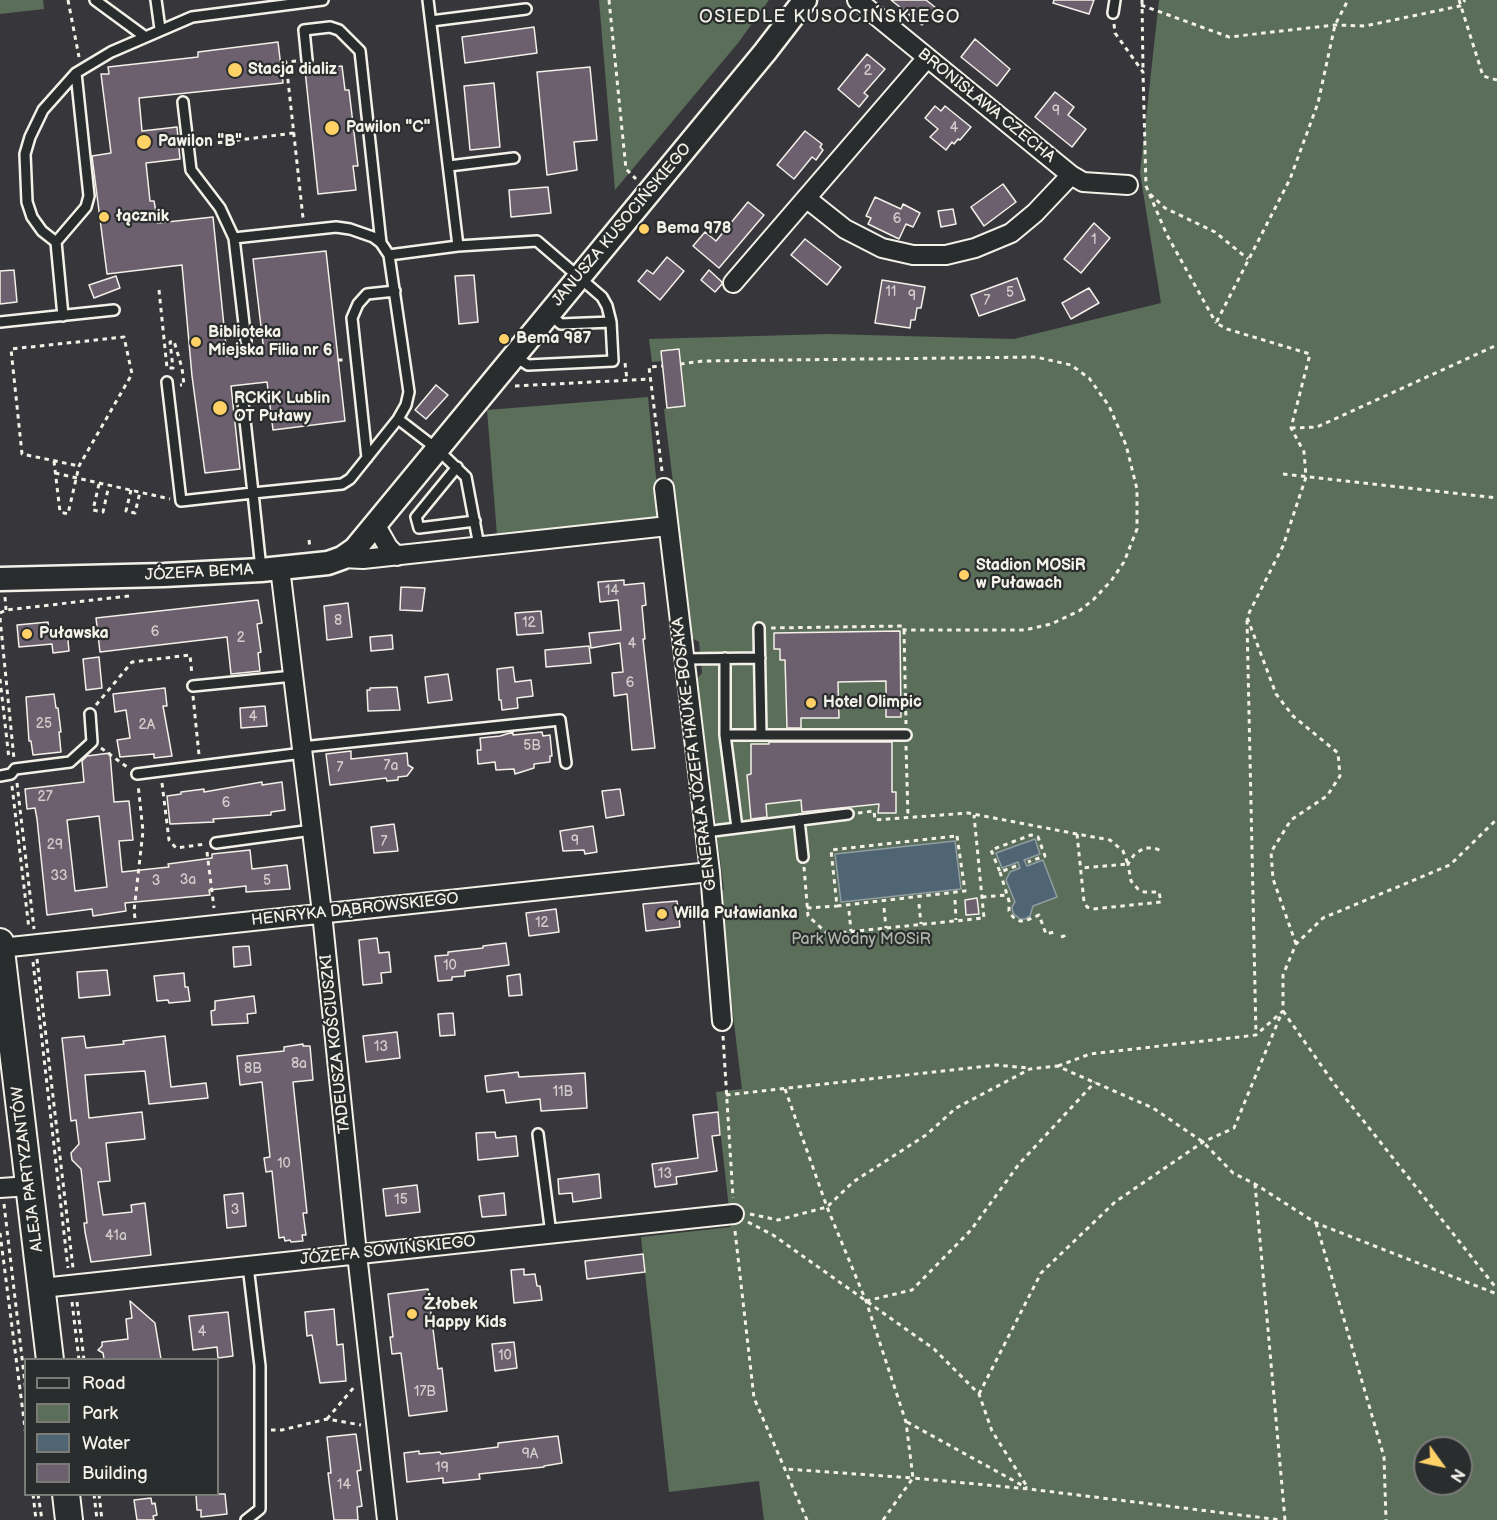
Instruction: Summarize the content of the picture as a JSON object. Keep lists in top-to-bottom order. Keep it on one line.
{"streets":{"main road":["ALEJA PARTYZANTÓW"],"street":["BRONISŁAWA CZECHA","JANUSZA KUSOCIŃSKIEGO","JÓZEFA BEMA","GENERAŁA JÓZEFA HAUKE-BOSAKA","HENRYKA DĄBROWSKIEGO","TADEUSZA KOŚCIUSZKI","JÓZEFA SOWIŃSKIEGO"]},"crossings":[["JANUSZA KUSOCIŃSKIEGO","JÓZEFA BEMA"],["JÓZEFA BEMA","GENERAŁA JÓZEFA HAUKE-BOSAKA"],["JÓZEFA BEMA","TADEUSZA KOŚCIUSZKI"],["GENERAŁA JÓZEFA HAUKE-BOSAKA","HENRYKA DĄBROWSKIEGO"],["HENRYKA DĄBROWSKIEGO","TADEUSZA KOŚCIUSZKI"],["HENRYKA DĄBROWSKIEGO","ALEJA PARTYZANTÓW"],["TADEUSZA KOŚCIUSZKI","JÓZEFA SOWIŃSKIEGO"],["ALEJA PARTYZANTÓW","JÓZEFA SOWIŃSKIEGO"]],"districts":["OSIEDLE KUSOCIŃSKIEGO"],"parks":["Park Wodny MOSiR"],"places":["Stacja dializ","Pawilon \"C\"","Pawilon \"B\"","łącznik","Bema 978","Bema 987","Biblioteka Miejska Filia nr 6","RCKiK Lublin OT Puławy","Stadion MOSiR w Puławach","Puławska","Hotel Olimpic","Willa Puławianka","Żłobek Happy Kids"],"house_numbers":["2","9","4","6","1","11","5","9","7","14","8","12","6","2","4","6","4","25","2A","5B","7a","7","27","6","9","7","29","33","3a","3","5","12","10","13","8a","8B","11B","10","13","15","3","41a","4","10","17B","9A","19","14"],"legend":["Road","Park","Water","Building"],"north":"bottom right"}
